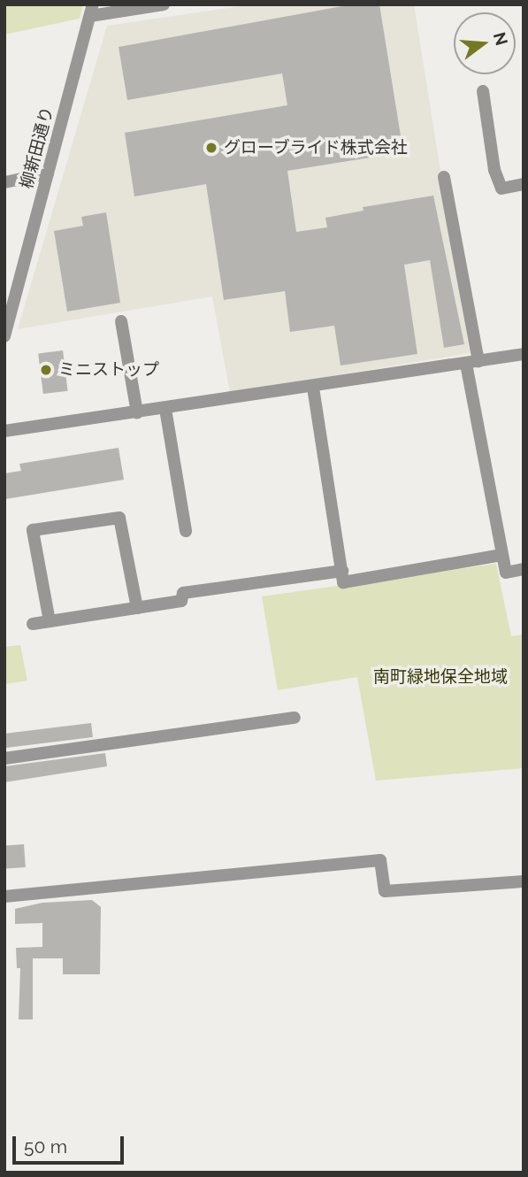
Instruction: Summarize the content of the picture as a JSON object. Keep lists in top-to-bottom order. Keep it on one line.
{"streets":{"street":["柳新田通り"]},"parks":["南町緑地保全地域"],"places":["グローブライド株式会社","ミニストップ"],"scale_bar":"50 m","north":"right"}
